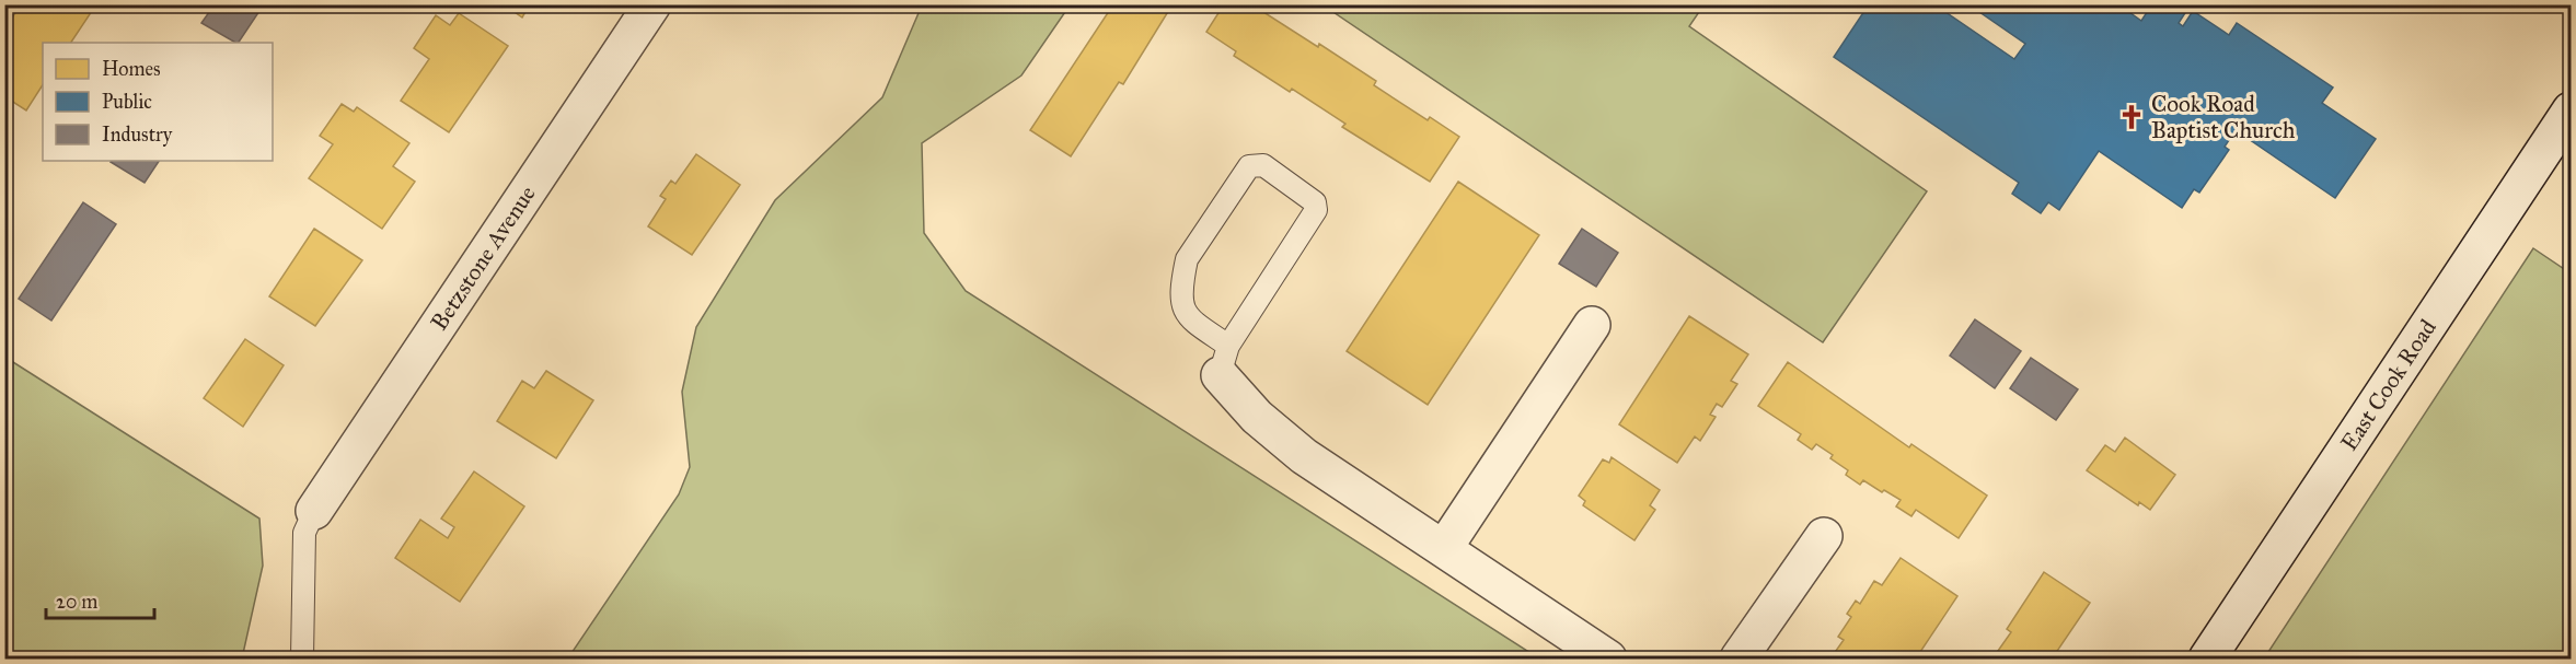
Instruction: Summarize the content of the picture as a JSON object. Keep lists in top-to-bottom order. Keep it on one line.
{"streets":{"street":["Betzstone Avenue","East Cook Road"]},"places":{"church":["Cook Road Baptist Church"]},"legend":["Homes","Public","Industry"],"scale_bar":"20 m"}
